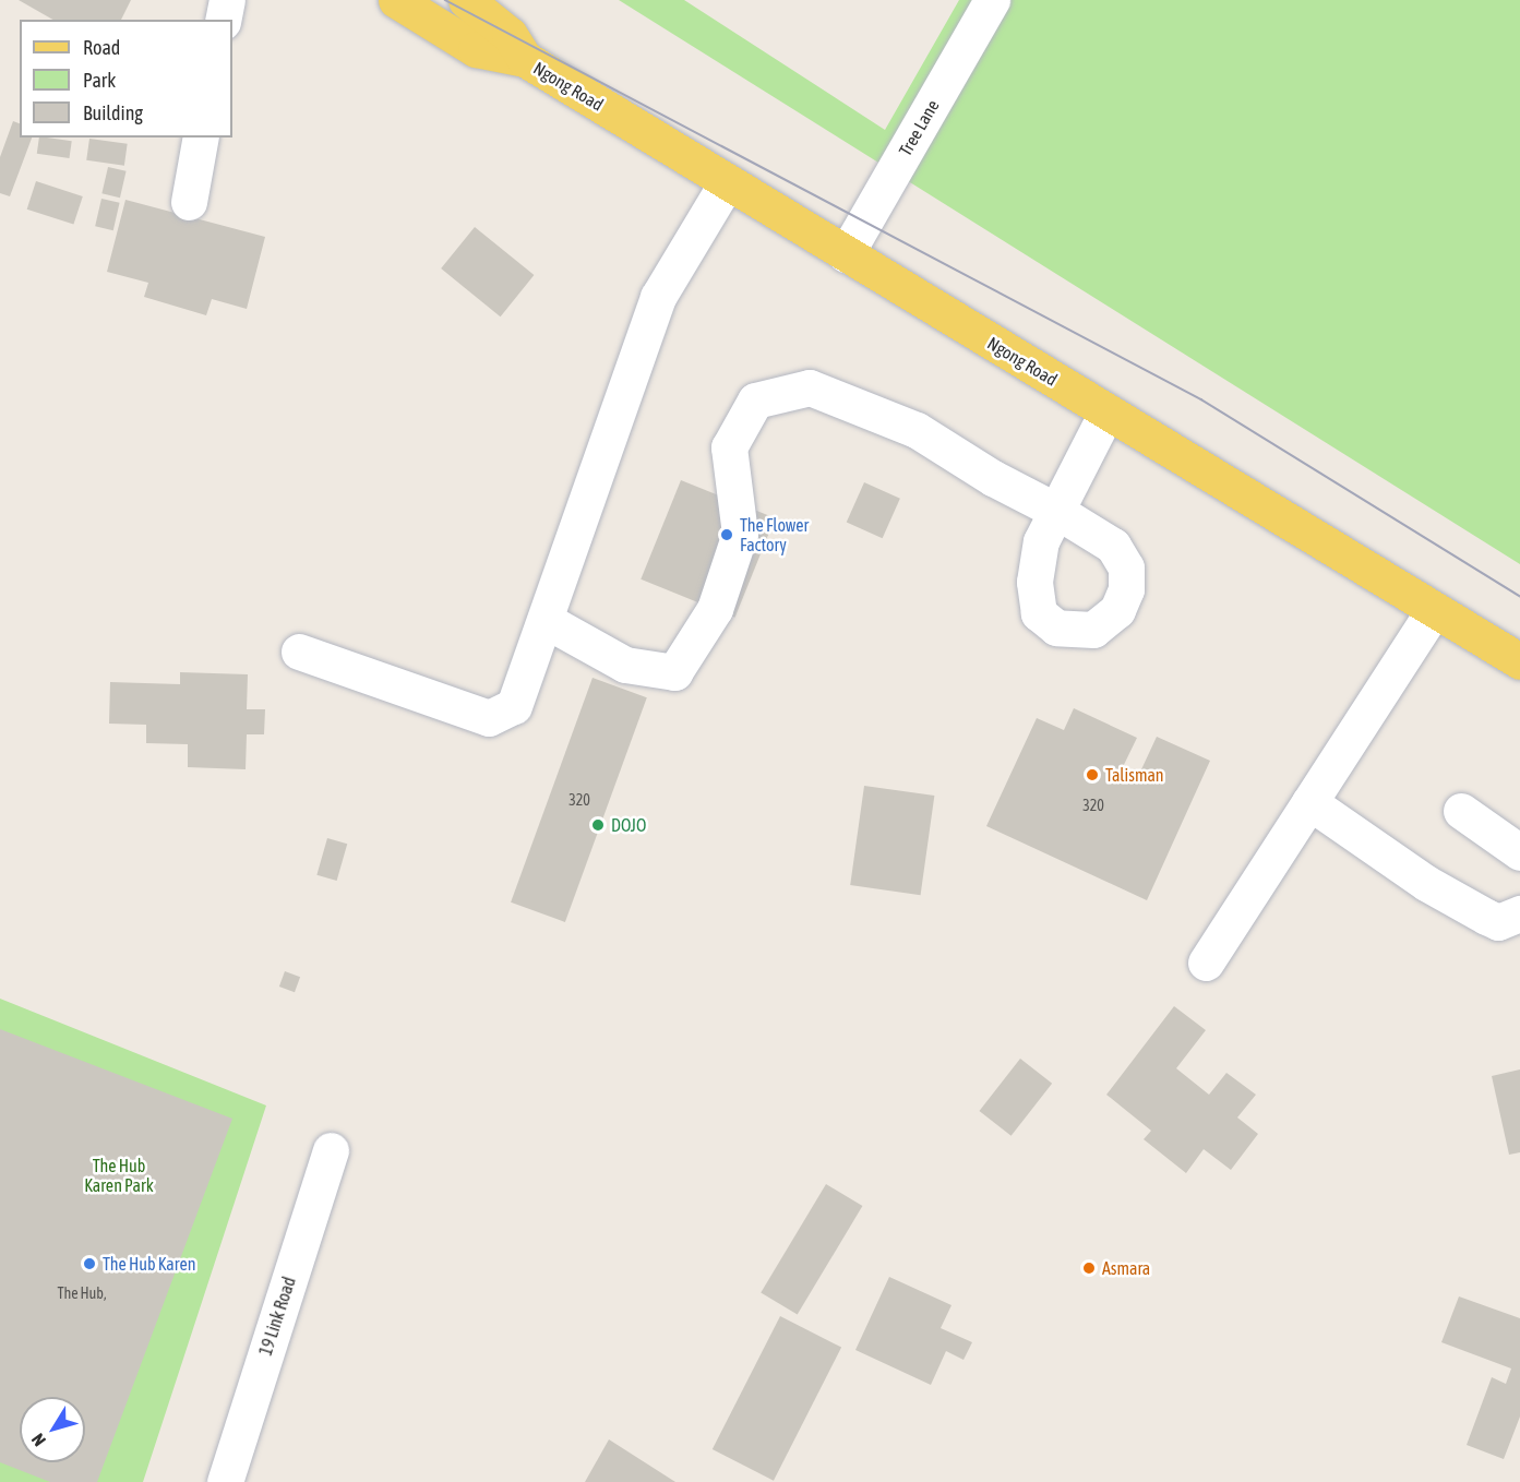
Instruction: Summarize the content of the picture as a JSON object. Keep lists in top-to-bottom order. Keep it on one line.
{"streets":{"main road":["Ngong Road"],"street":["Tree Lane","19 Link Road"]},"crossings":[["Ngong Road","Tree Lane"]],"parks":["The Hub Karen Park"],"places":["The Flower Factory","Talisman","DOJO","The Hub Karen","Asmara"],"house_numbers":["320","320","The Hub,"],"legend":["Road","Park","Building"],"north":"bottom left"}
